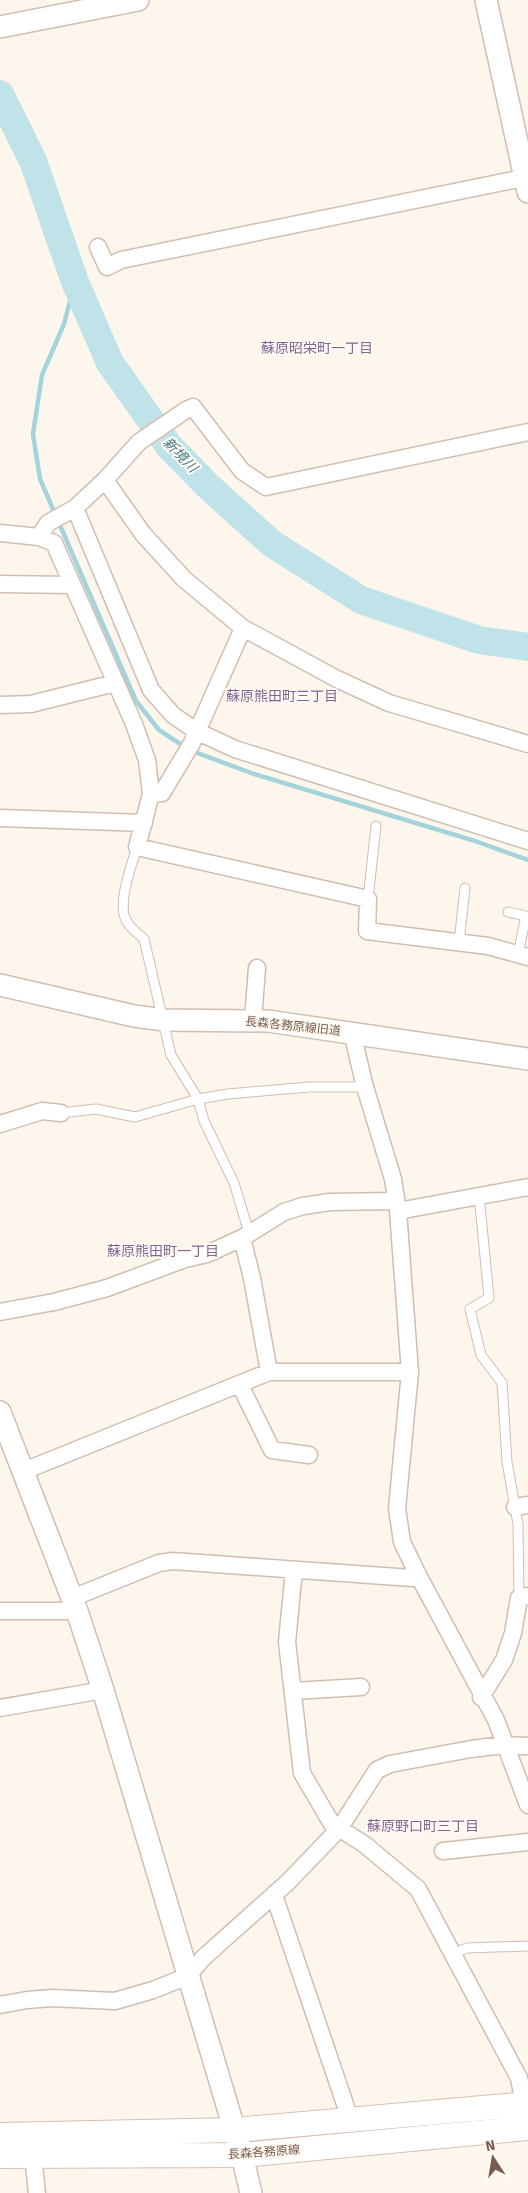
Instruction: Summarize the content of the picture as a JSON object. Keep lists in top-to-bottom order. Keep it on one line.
{"streets":{"main road":["長森各務原線"],"street":["長森各務原線旧道"]},"districts":["蘇原昭栄町一丁目","蘇原熊田町三丁目","蘇原熊田町一丁目","蘇原野口町三丁目"],"water":["新境川"],"north":"top"}
